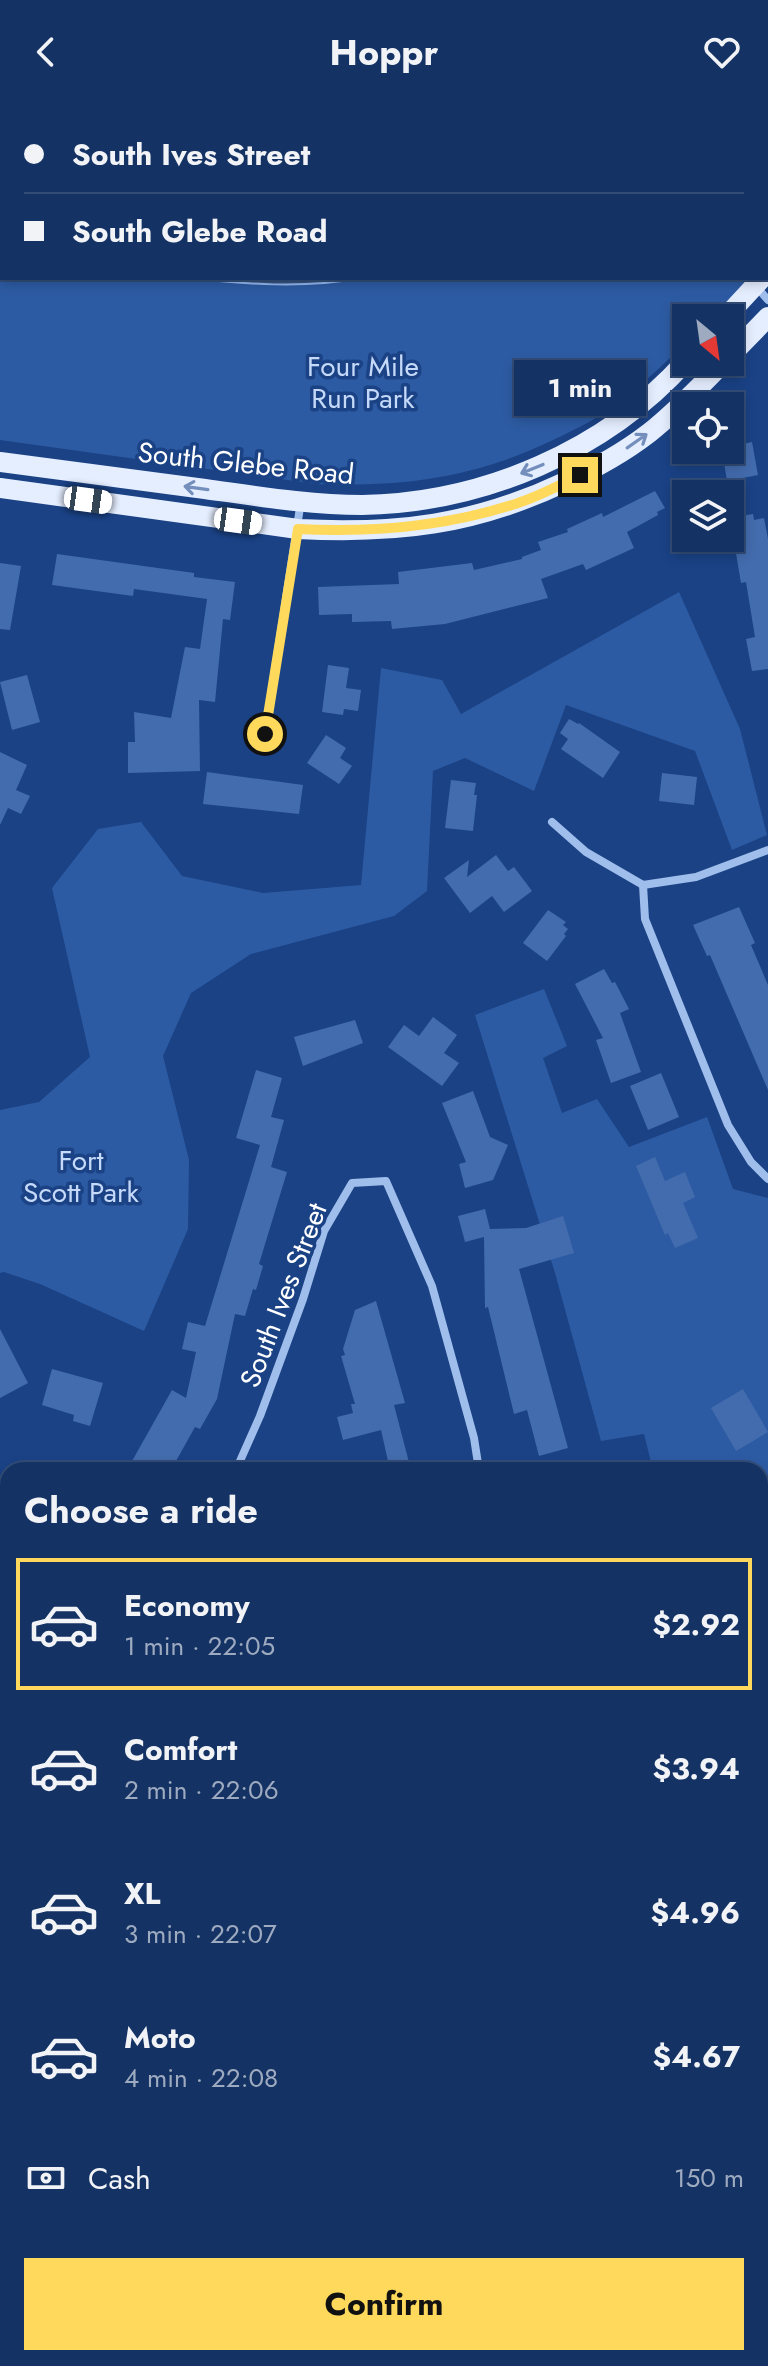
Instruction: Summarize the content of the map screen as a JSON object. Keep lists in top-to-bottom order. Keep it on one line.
{"streets":{"main road":["South Glebe Road"],"street":["South Ives Street"]},"parks":["Four Mile Run Park","Fort Scott Park"],"north":"bottom right","page":{"header":"Hoppr","banner":["South Ives Street","South Glebe Road"],"bubble":"1 min","heading":"Choose a ride","list":[{"name":"Economy","note":"1 min · 22:05","value":"$2.92"},{"name":"Comfort","note":"2 min · 22:06","value":"$3.94"},{"name":"XL","note":"3 min · 22:07","value":"$4.96"},{"name":"Moto","note":"4 min · 22:08","value":"$4.67"}],"pay":["Cash","150 m"],"buttons":"Confirm"}}
